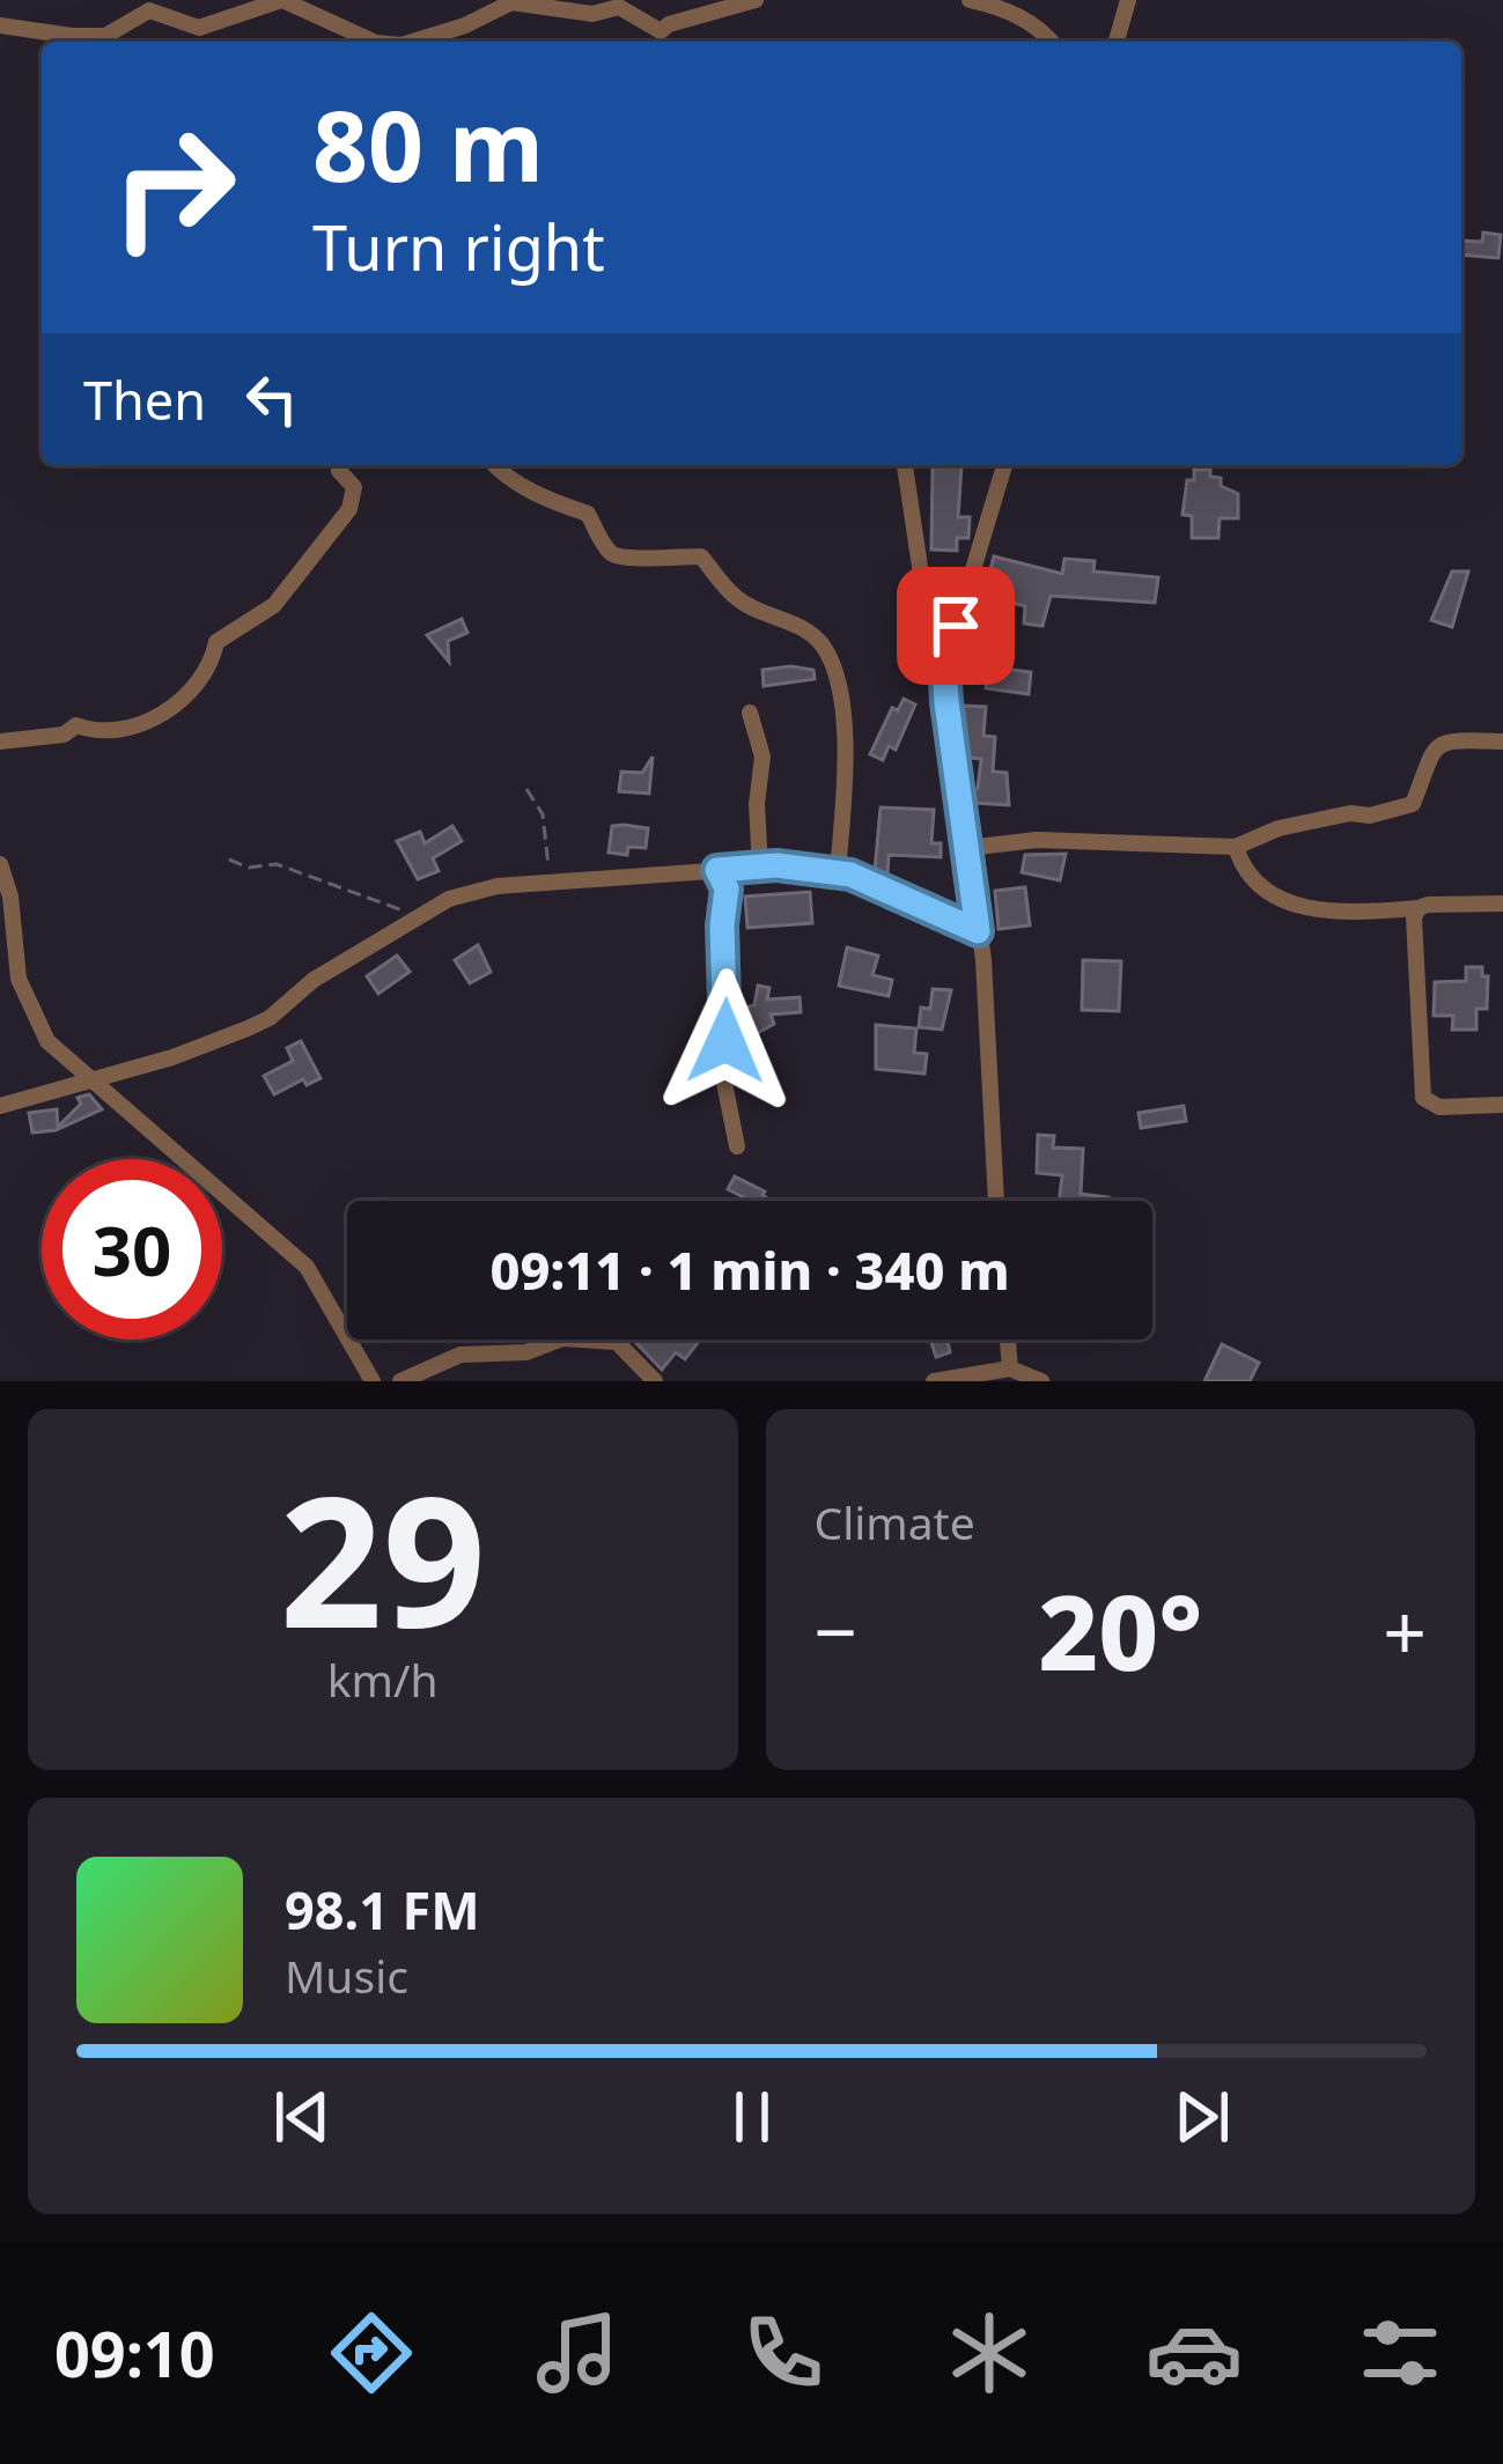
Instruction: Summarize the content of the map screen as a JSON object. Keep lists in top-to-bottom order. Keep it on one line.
{"page":{"turn":["80 m","Turn right"],"then":"Then","limit":"30","trip":"09:11 · 1 min · 340 m","tile":[["29","km/h"],"Climate"],"heat":["−","20°","+"],"song":["98.1 FM","Music"],"tabs":"09:10"}}
